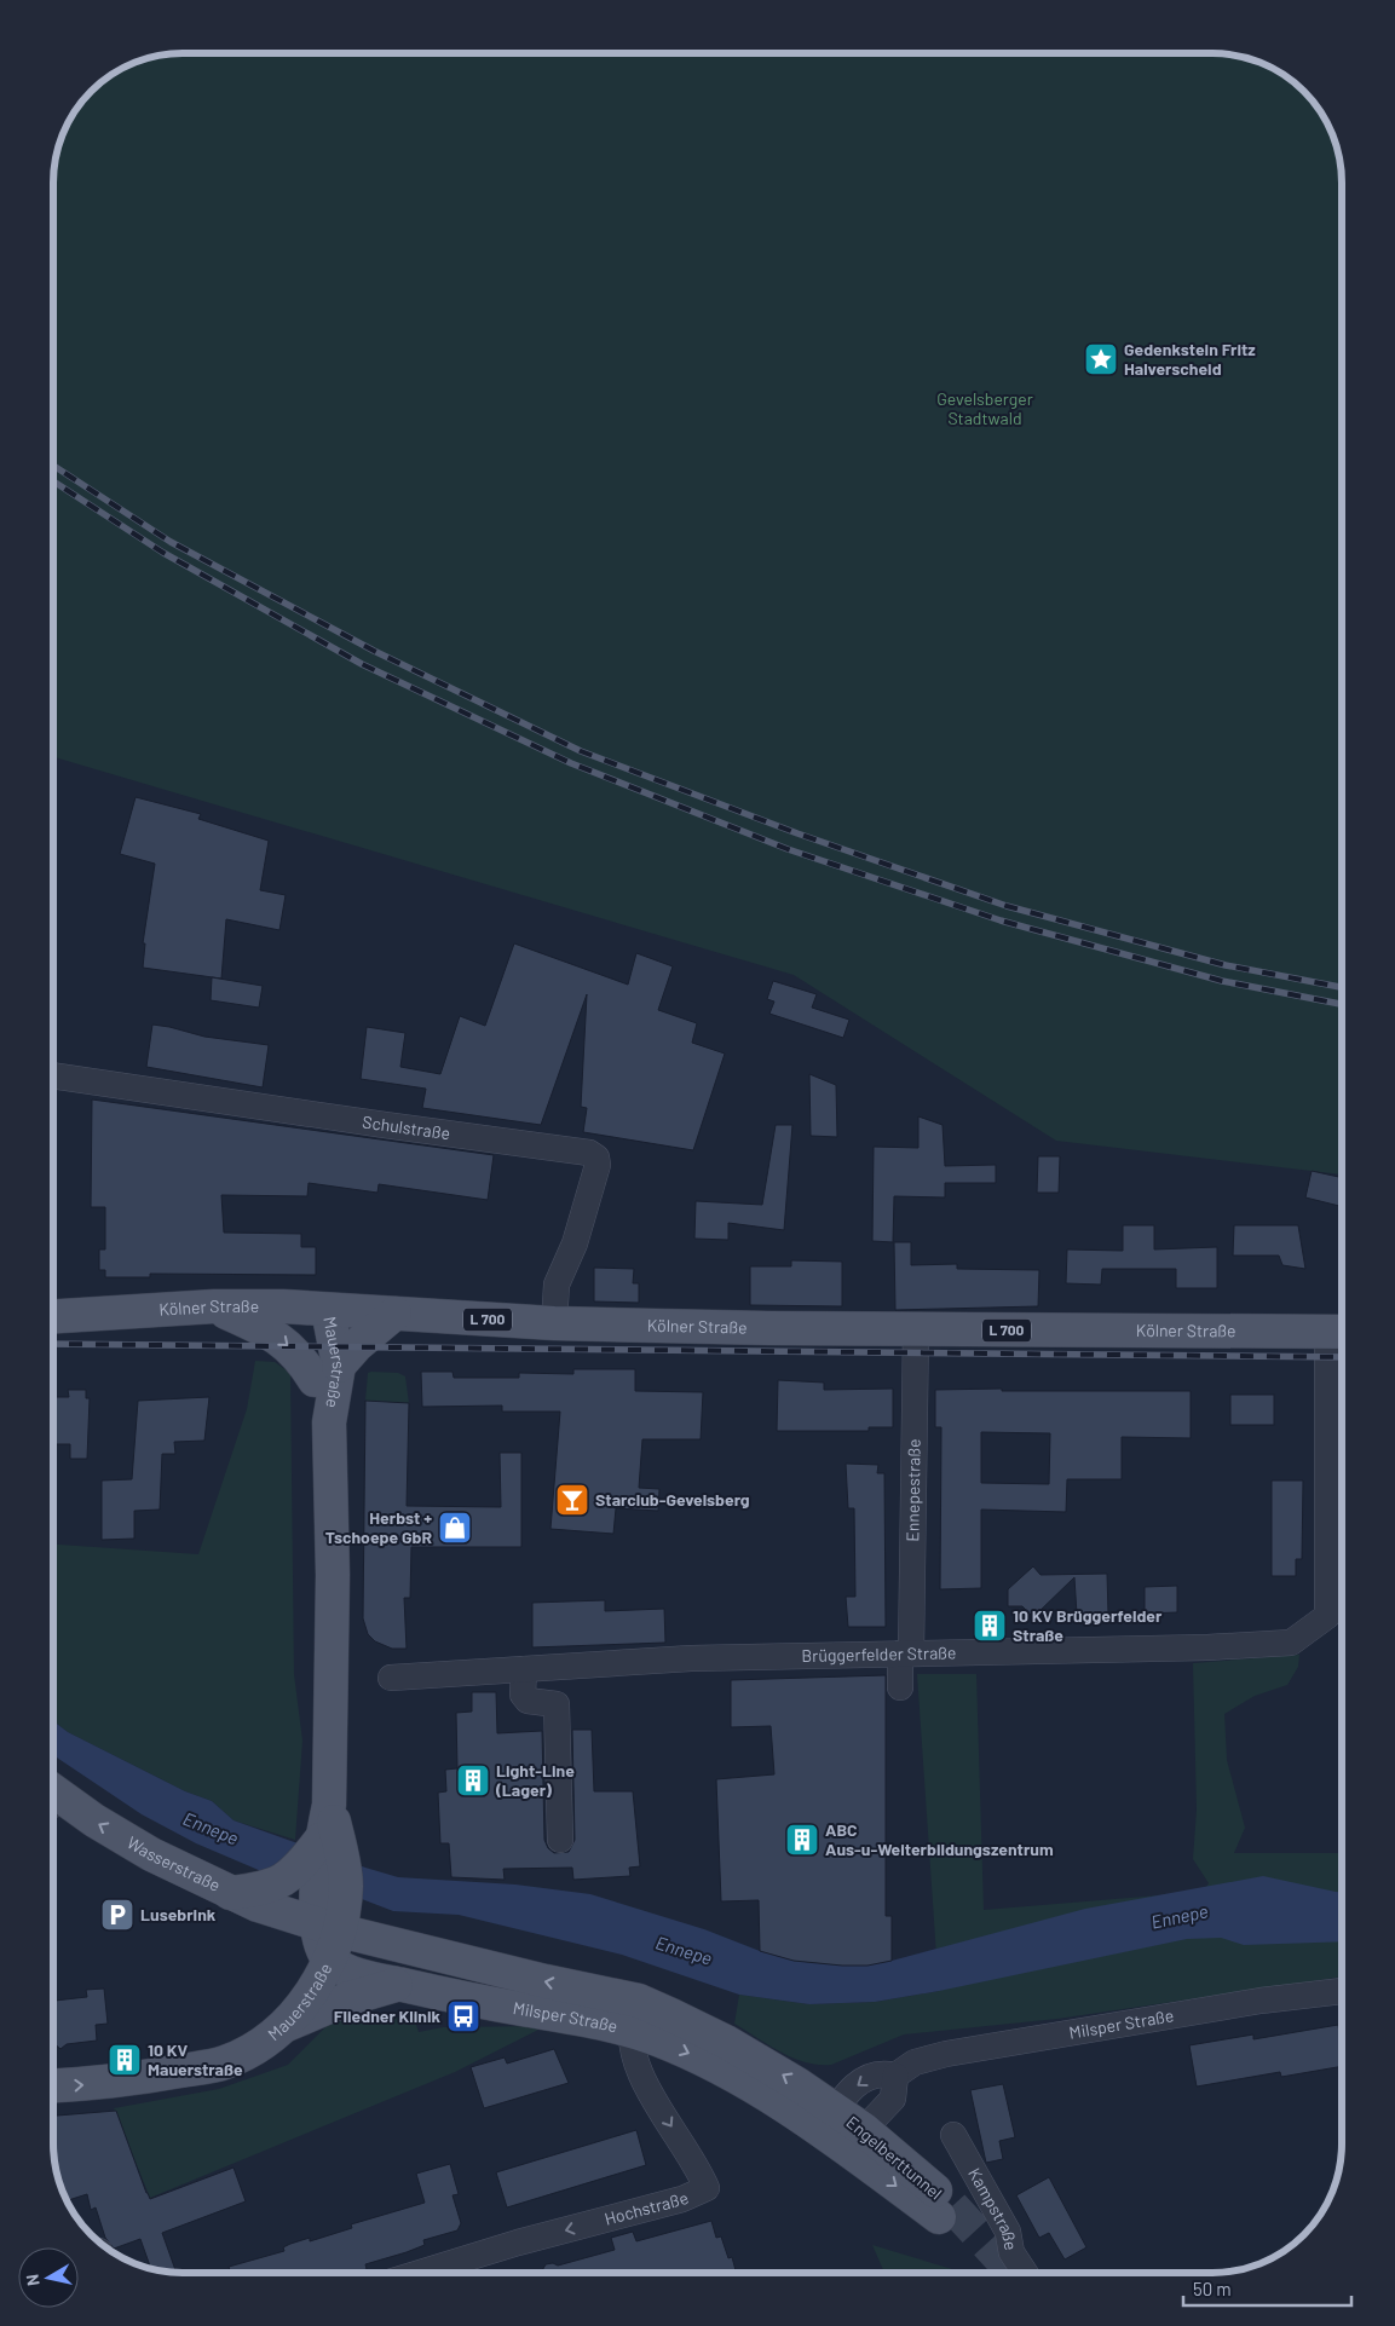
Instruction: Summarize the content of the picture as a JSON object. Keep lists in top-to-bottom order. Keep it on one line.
{"streets":{"main road":["Kölner Straße","L 700","Mauerstraße","Wasserstraße","Milsper Straße","Engelberttunnel"],"street":["Schulstraße","Ennepestraße","Brüggerfelder Straße","Hochstraße","Kampstraße"]},"crossings":[["Schulstraße","Kölner Straße"],["Kölner Straße","L 700"],["Kölner Straße","Mauerstraße"],["Kölner Straße","Ennepestraße"],["Kölner Straße","Brüggerfelder Straße"],["L 700","Mauerstraße"],["Mauerstraße","Wasserstraße"],["Mauerstraße","Milsper Straße"],["Ennepestraße","Brüggerfelder Straße"],["Wasserstraße","Milsper Straße"],["Milsper Straße","Engelberttunnel"],["Milsper Straße","Hochstraße"]],"one_way":["Wasserstraße"],"water":["Ennepe"],"parks":["Gevelsberger Stadtwald"],"places":{"place":["Gedenkstein Fritz Halverscheid"],"bar":["Starclub-Gevelsberg"],"shop":["Herbst + Tschoepe GbR"],"building":["10 KV Brüggerfelder Straße","Light-Line (Lager)","ABC Aus-u-Weiterbildungszentrum","10 KV Mauerstraße"],"parking":["Lusebrink"],"bus stop":["Fliedner Klinik"]},"scale_bar":"50 m","north":"left"}
